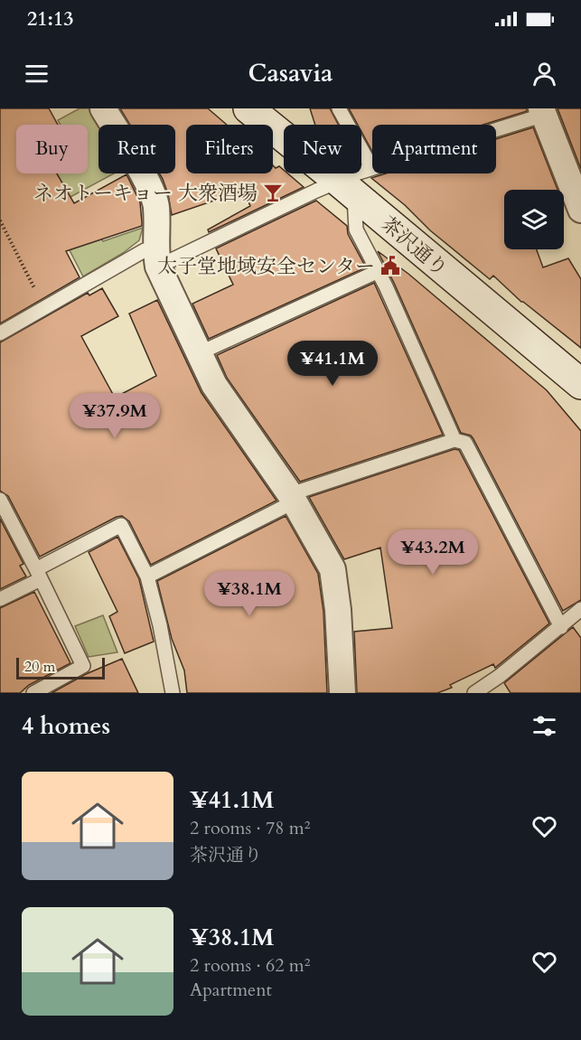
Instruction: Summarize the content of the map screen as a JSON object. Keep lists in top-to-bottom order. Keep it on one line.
{"streets":{"street":["茶沢通り"]},"places":{"bar":["ネオトーキョー 大衆酒場"],"public building":["太子堂地域安全センター"]},"scale_bar":"20 m","page":{"status":"21:13","header":"Casavia","chip":["Buy","Rent","Filters","New","Apartment"],"price":["¥41.1M","¥37.9M","¥43.2M","¥38.1M"],"scale":"20 m","heading":"4 homes","list":[{"name":"¥41.1M","note":"2 rooms · 78 m² · 茶沢通り"},{"name":"¥38.1M","note":"2 rooms · 62 m² · Apartment"}]}}
